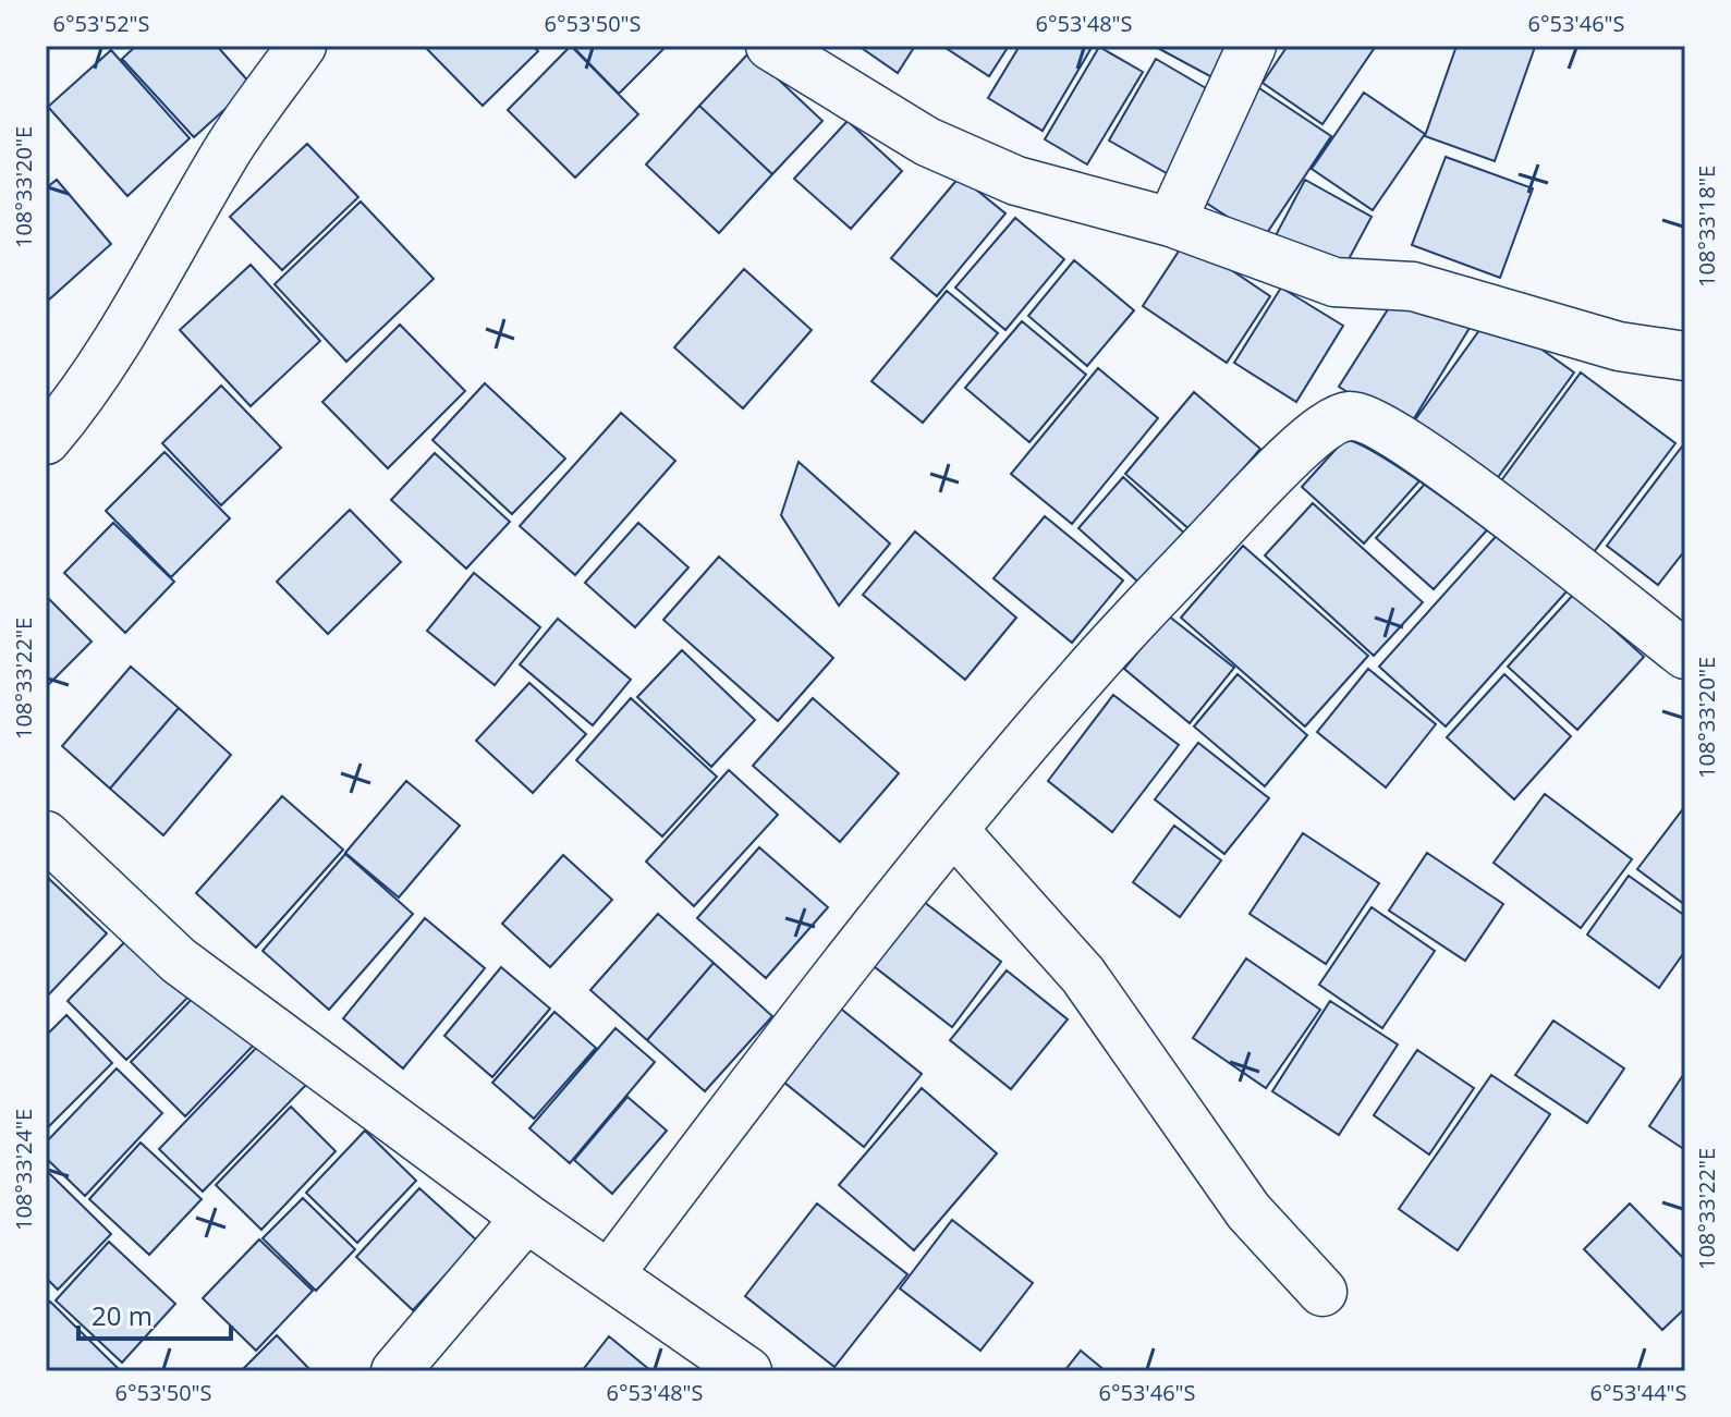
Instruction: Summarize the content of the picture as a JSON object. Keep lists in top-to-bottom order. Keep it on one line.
{"scale_bar":"20 m","coordinates":["6°53'52\"S","6°53'50\"S","6°53'48\"S","6°53'46\"S","108°33'20\"E","108°33'18\"E","108°33'22\"E","108°33'24\"E","6°53'44\"S"]}
